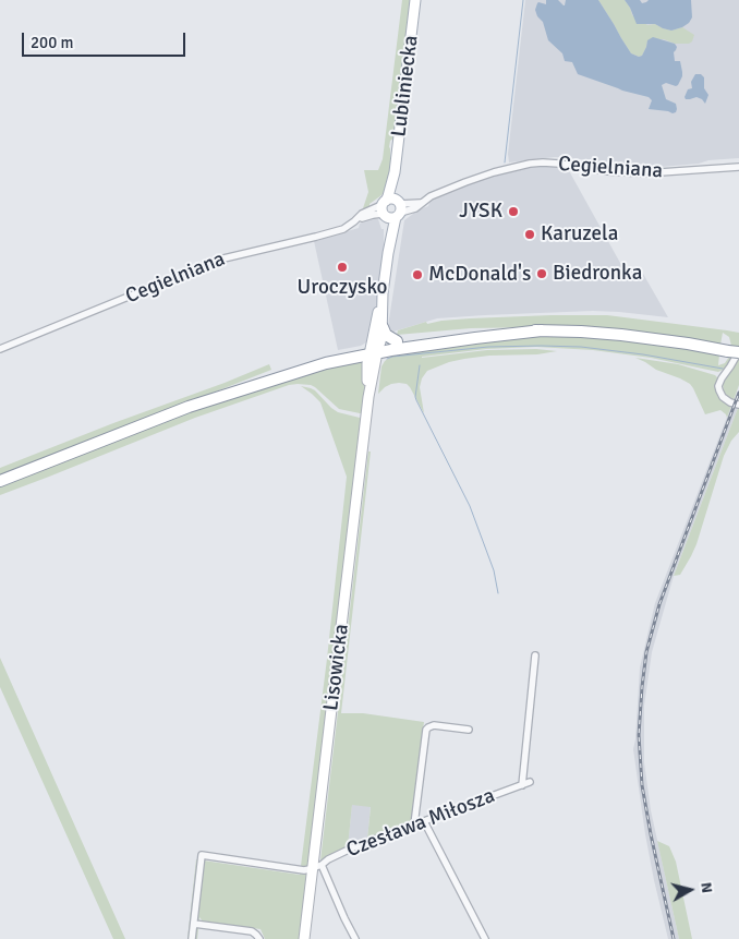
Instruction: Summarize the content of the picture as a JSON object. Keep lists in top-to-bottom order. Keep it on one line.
{"streets":{"main road":["Lubliniecka","Lisowicka"],"street":["Cegielniana","Czesława Miłosza"]},"crossings":[["Lubliniecka","Cegielniana"],["Lubliniecka","Lisowicka"],["Cegielniana","Lisowicka"],["Lisowicka","Czesława Miłosza"]],"places":["JYSK","Karuzela","Uroczysko","Biedronka","McDonald's"],"scale_bar":"200 m","north":"right"}
